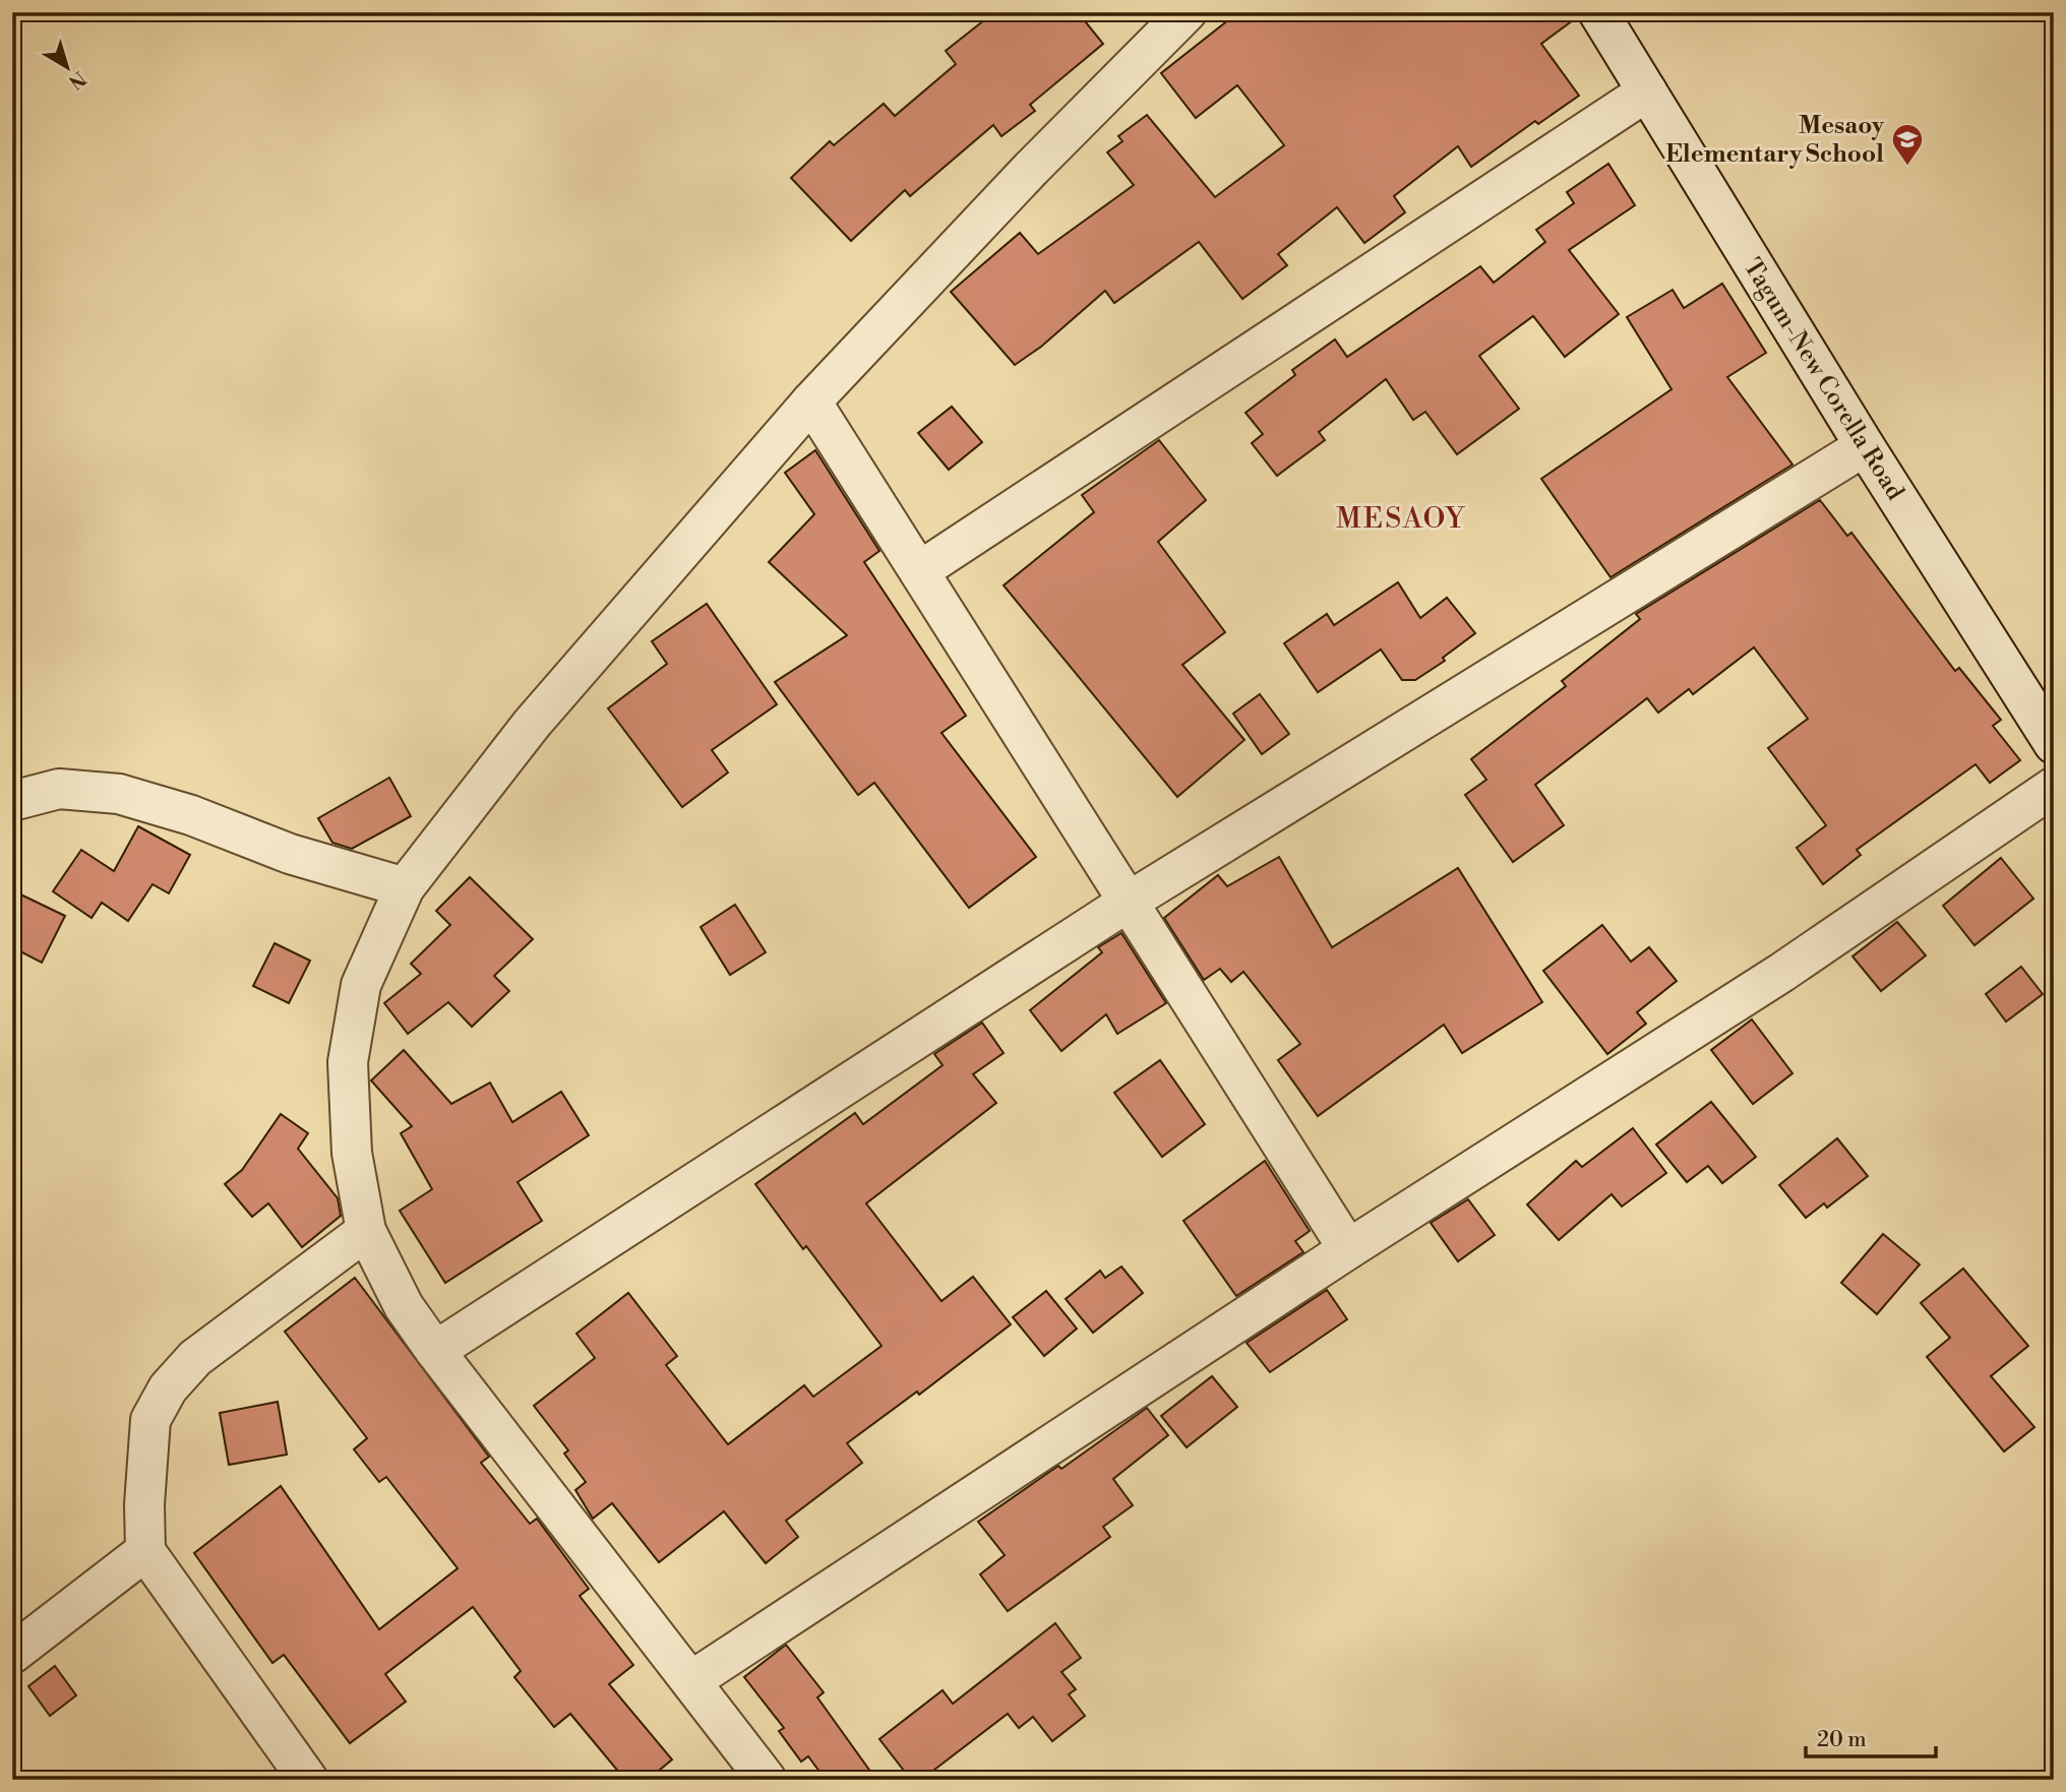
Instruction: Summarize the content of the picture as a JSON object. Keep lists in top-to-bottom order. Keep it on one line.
{"streets":{"street":["Tagum-New Corella Road"]},"districts":["MESAOY"],"places":{"school or university":["Mesaoy Elementary School"]},"scale_bar":"20 m","north":"bottom right"}
